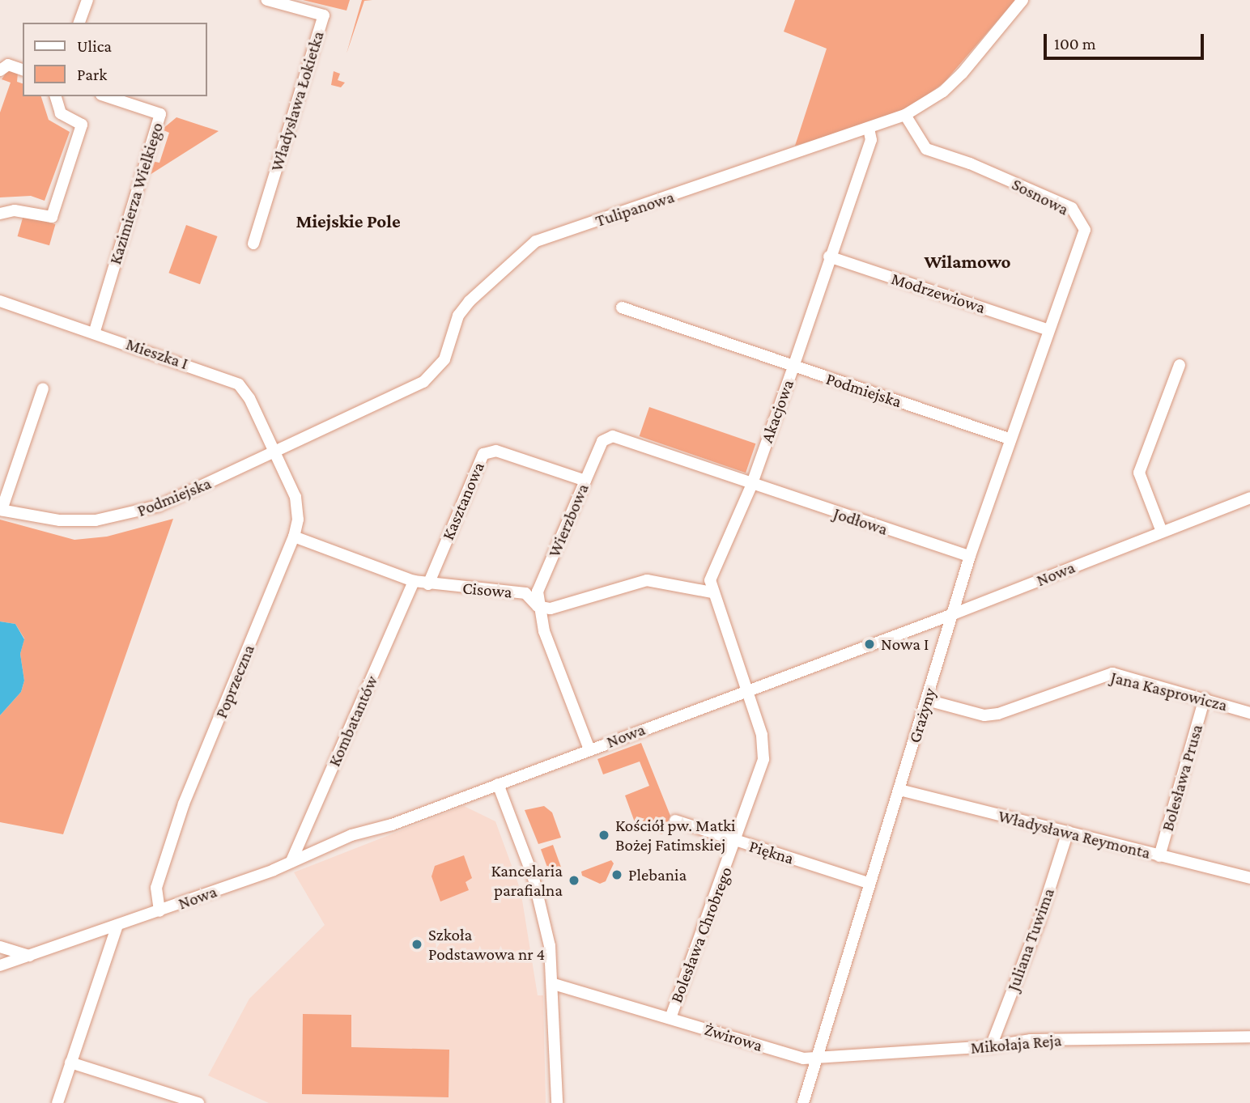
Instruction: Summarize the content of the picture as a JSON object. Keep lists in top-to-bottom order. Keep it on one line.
{"streets":{"street":["Władysława Łokietka","Kazimierza Wielkiego","Sosnowa","Tulipanowa","Modrzewiowa","Mieszka I","Podmiejska","Akacjowa","Kasztanowa","Wierzbowa","Jodłowa","Nowa","Cisowa","Poprzeczna","Jana Kasprowicza","Grażyny","Kombatantów","Bolesława Prusa","Władysława Reymonta","Piękna","Bolesława Chrobrego","Juliana Tuwima","Żwirowa","Mikołaja Reja"]},"crossings":[["Kazimierza Wielkiego","Mieszka I"],["Sosnowa","Tulipanowa"],["Sosnowa","Modrzewiowa"],["Sosnowa","Grażyny"],["Tulipanowa","Mieszka I"],["Tulipanowa","Podmiejska"],["Tulipanowa","Akacjowa"],["Tulipanowa","Poprzeczna"],["Modrzewiowa","Akacjowa"],["Modrzewiowa","Grażyny"],["Mieszka I","Podmiejska"],["Mieszka I","Poprzeczna"],["Podmiejska","Akacjowa"],["Podmiejska","Poprzeczna"],["Podmiejska","Grażyny"],["Akacjowa","Wierzbowa"],["Akacjowa","Jodłowa"],["Akacjowa","Nowa"],["Akacjowa","Bolesława Chrobrego"],["Kasztanowa","Wierzbowa"],["Kasztanowa","Cisowa"],["Wierzbowa","Jodłowa"],["Wierzbowa","Cisowa"],["Jodłowa","Grażyny"],["Nowa","Poprzeczna"],["Nowa","Grażyny"],["Nowa","Kombatantów"],["Nowa","Bolesława Chrobrego"],["Cisowa","Poprzeczna"],["Cisowa","Kombatantów"],["Jana Kasprowicza","Grażyny"],["Jana Kasprowicza","Bolesława Prusa"],["Grażyny","Władysława Reymonta"],["Grażyny","Piękna"],["Grażyny","Żwirowa"],["Grażyny","Mikołaja Reja"],["Bolesława Prusa","Władysława Reymonta"],["Władysława Reymonta","Juliana Tuwima"],["Piękna","Bolesława Chrobrego"],["Bolesława Chrobrego","Żwirowa"],["Juliana Tuwima","Mikołaja Reja"],["Żwirowa","Mikołaja Reja"]],"districts":["Miejskie Pole","Wilamowo"],"places":["Nowa I","Kościół pw. Matki Bożej Fatimskiej","Plebania","Kancelaria parafialna","Szkoła Podstawowa nr 4"],"legend":["Ulica","Park"],"scale_bar":"100 m"}
